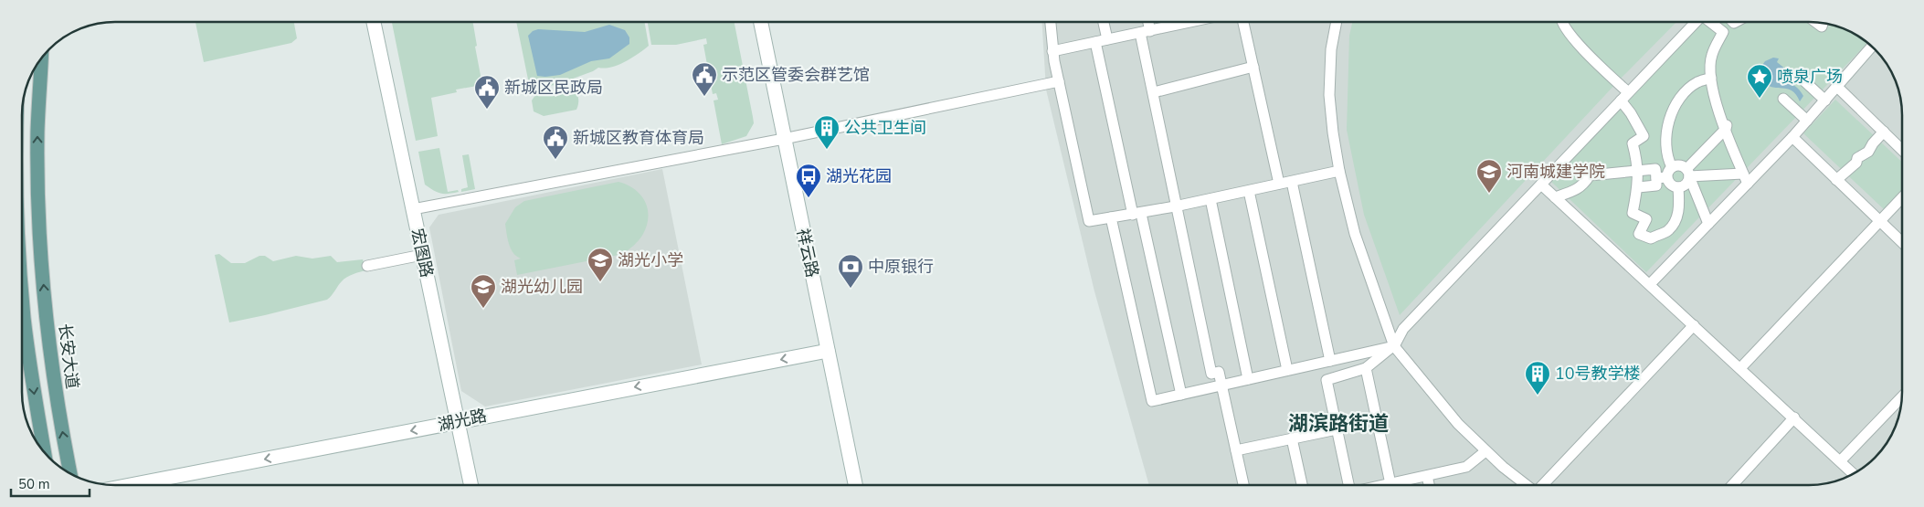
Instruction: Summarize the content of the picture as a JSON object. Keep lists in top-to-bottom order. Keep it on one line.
{"streets":{"main road":["长安大道"],"street":["宏图路","祥云路","湖光路"]},"crossings":[["宏图路","湖光路"],["祥云路","湖光路"]],"one_way":["湖光路"],"districts":["湖滨路街道"],"places":{"public building":["示范区管委会群艺馆","新城区民政局","新城区教育体育局"],"place":["喷泉广场"],"building":["公共卫生间","10号教学楼"],"school or university":["河南城建学院","湖光小学","湖光幼儿园"],"bus stop":["湖光花园"],"bank":["中原银行"]},"scale_bar":"50 m"}
